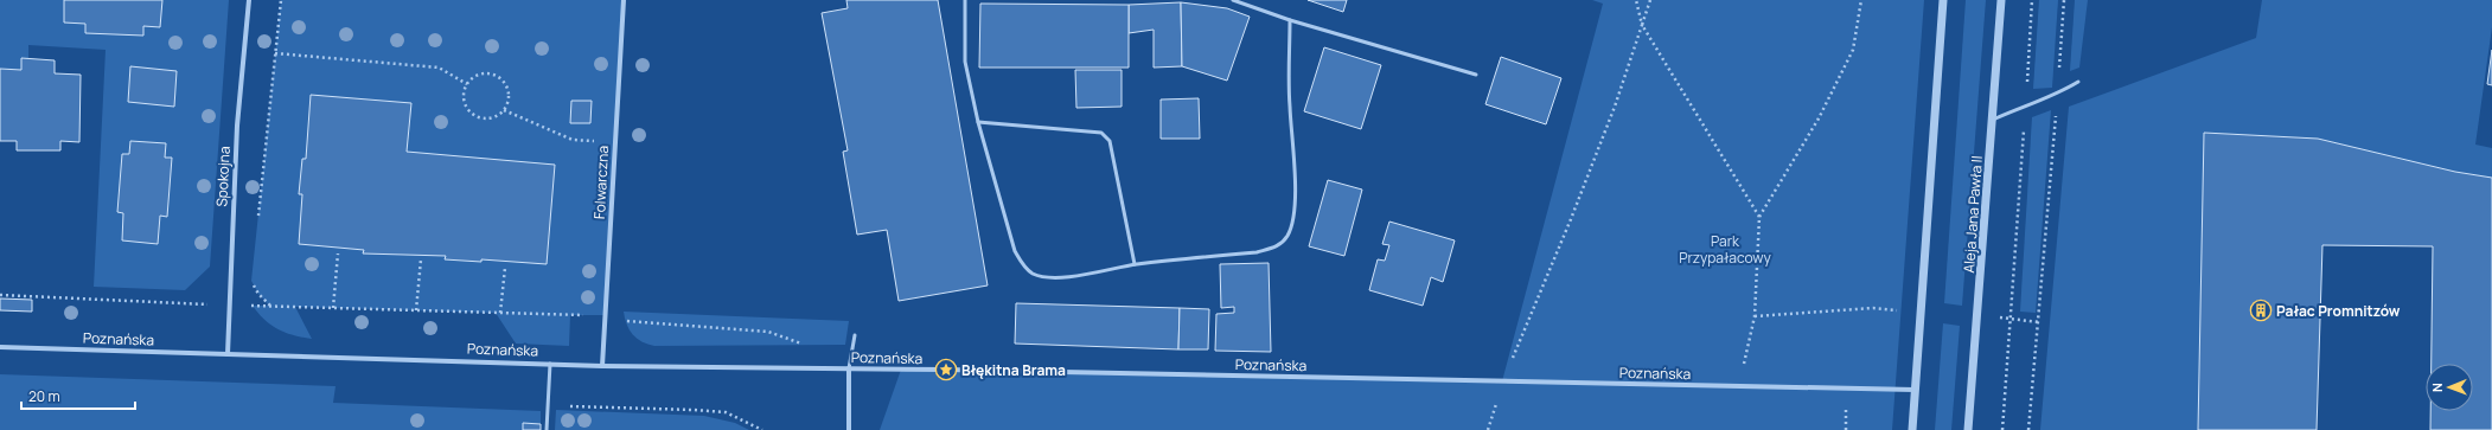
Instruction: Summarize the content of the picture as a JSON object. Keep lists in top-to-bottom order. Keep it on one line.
{"streets":{"street":["Spokojna","Folwarczna","Aleja Jana Pawła II","Poznańska"]},"crossings":[["Spokojna","Poznańska"],["Folwarczna","Poznańska"]],"parks":["Park Przypałacowy"],"places":{"building":["Pałac Promnitzów"],"place":["Błękitna Brama"]},"scale_bar":"20 m","north":"left"}
